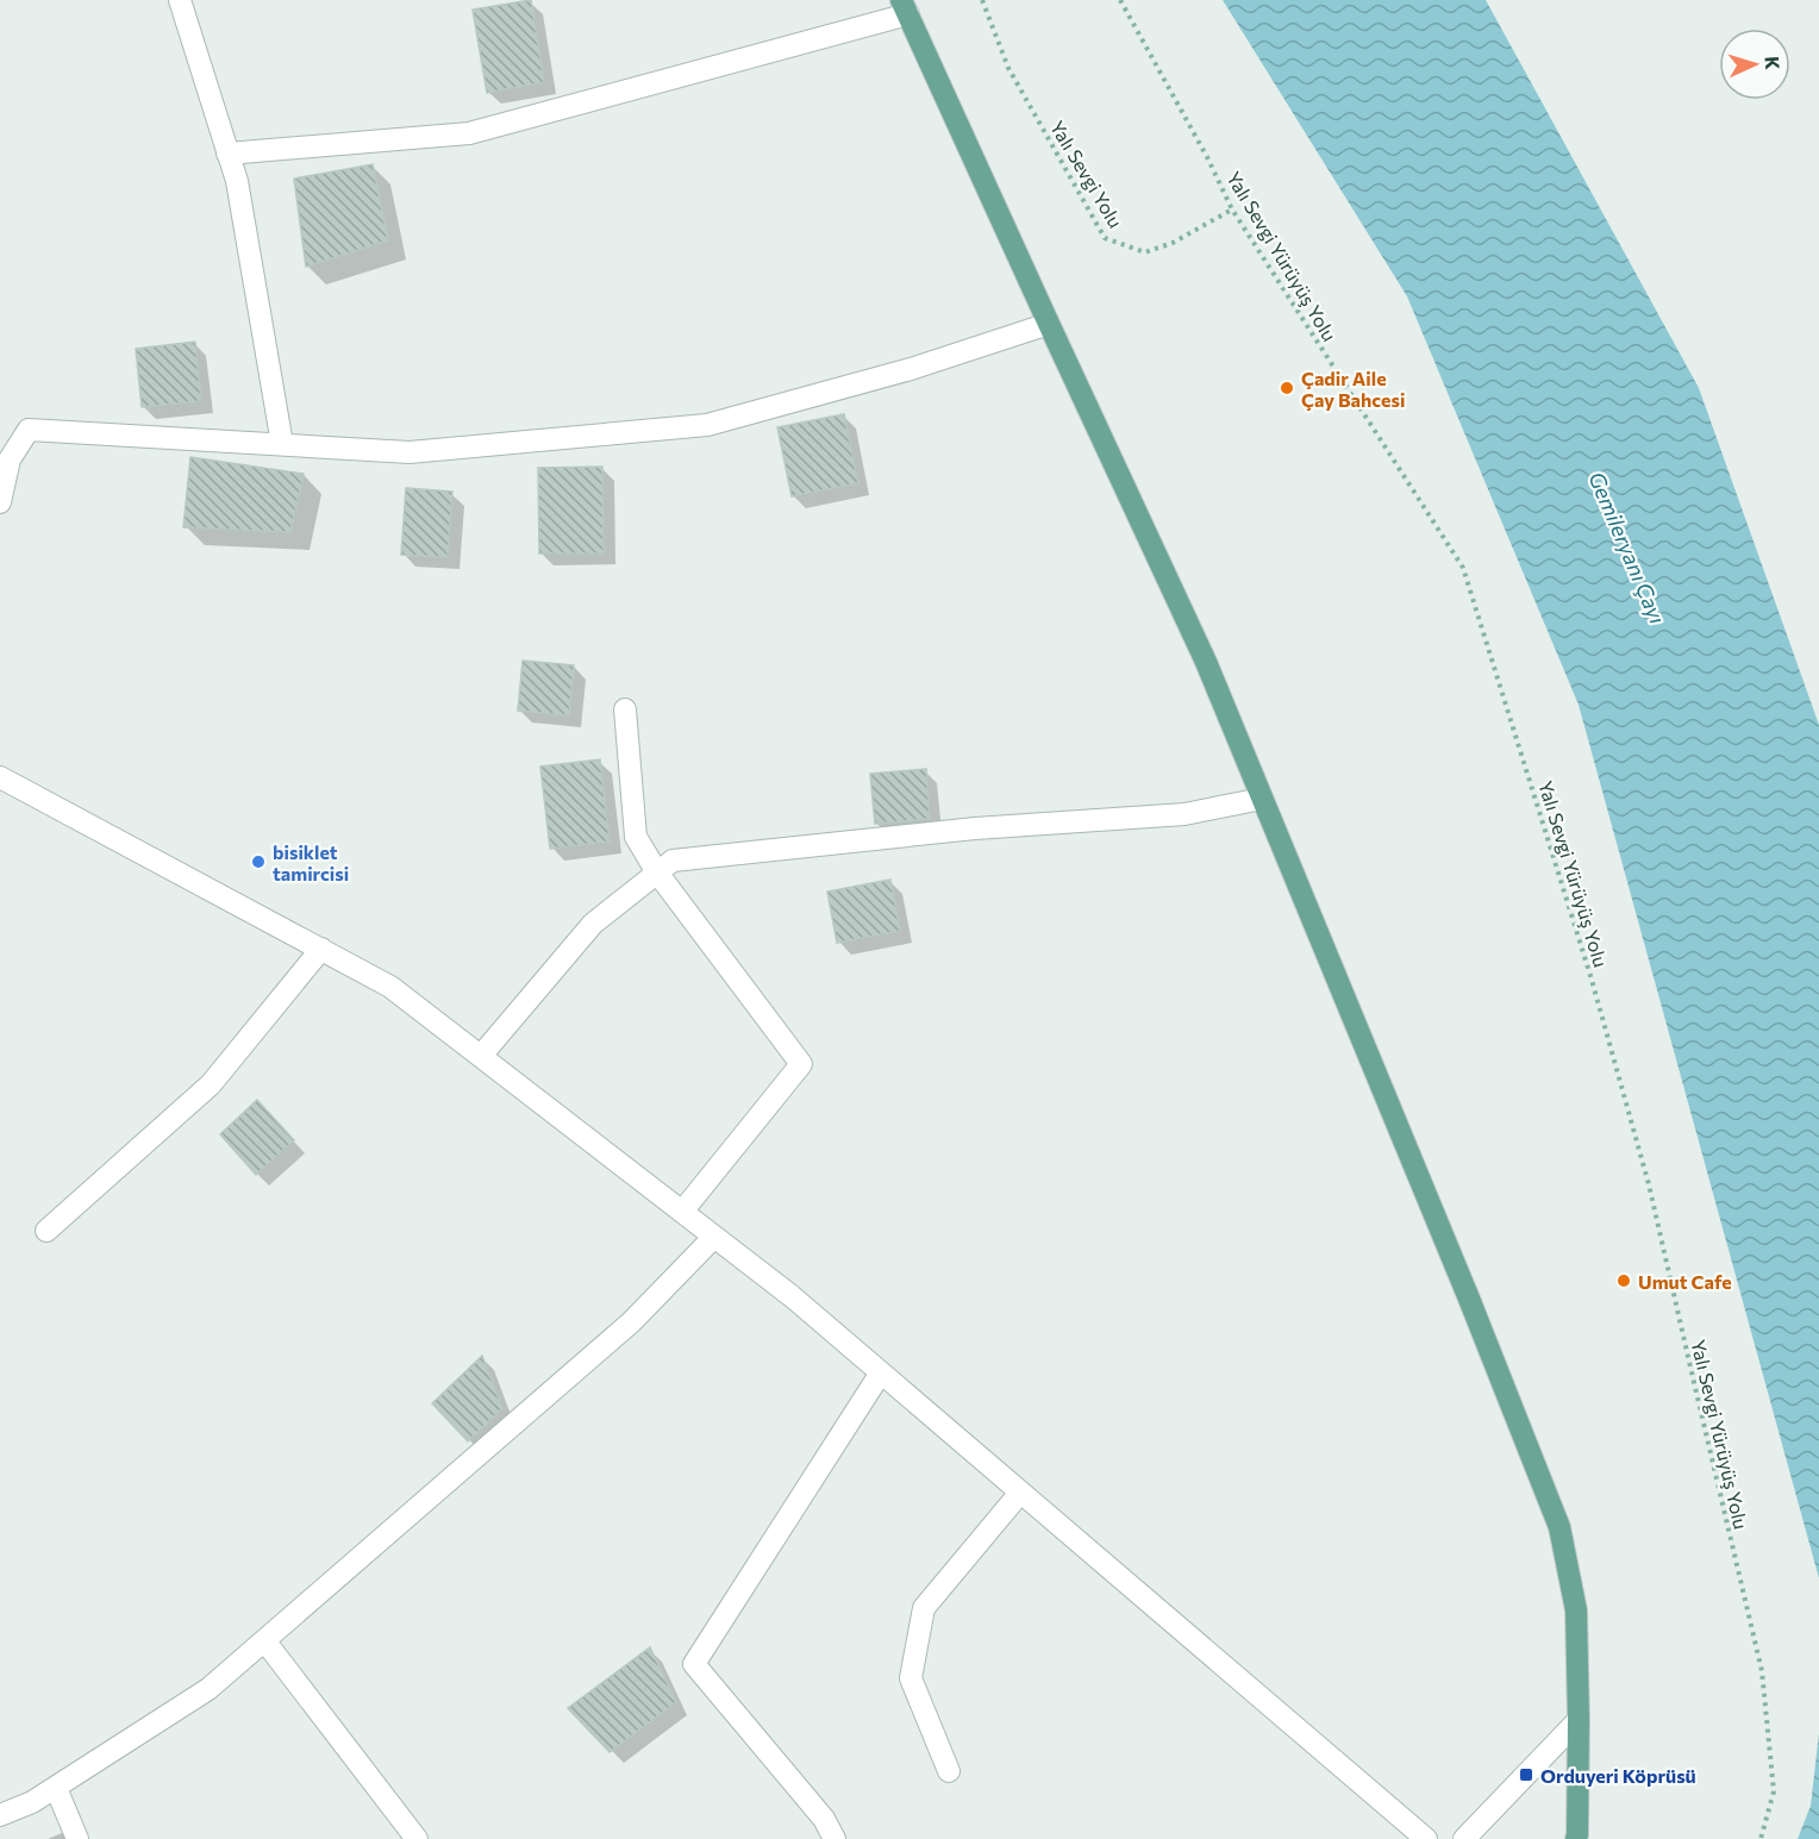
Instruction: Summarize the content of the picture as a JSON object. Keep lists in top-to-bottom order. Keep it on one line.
{"streets":{"path":["Yalı Sevgi Yolu","Yalı Sevgi Yürüyüş Yolu"]},"crossings":[["Yalı Sevgi Yolu","Yalı Sevgi Yürüyüş Yolu"]],"water":["Gemileryanı Çayı"],"places":{"other":["Çadir Aile Çay Bahcesi","bisiklet tamircisi","Umut Cafe"],"transit":["Orduyeri Köprüsü"]},"north":"right"}
